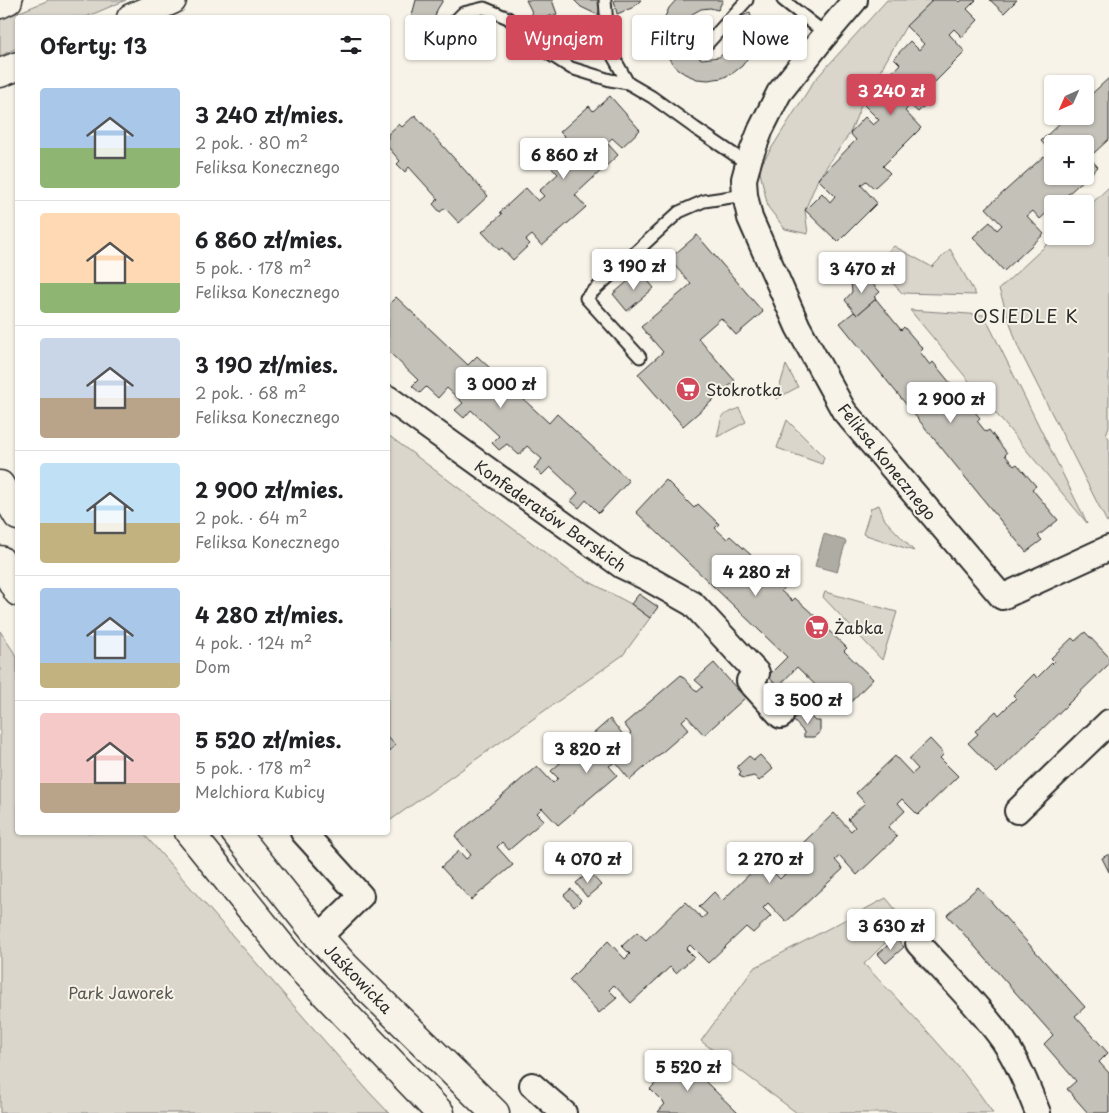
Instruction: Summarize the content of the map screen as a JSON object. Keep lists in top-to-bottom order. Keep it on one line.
{"streets":{"street":["Feliksa Konecznego","Konfederatów Barskich","Jaśkowicka"]},"districts":["OSIEDLE K"],"parks":["Park Jaworek"],"places":{"supermarket":["Stokrotka","Żabka"]},"north":"bottom left","page":{"chip":["Kupno","Wynajem","Filtry","Nowe"],"heading":"Oferty: 13","price":["3 240 zł","6 860 zł","3 190 zł","3 470 zł","3 000 zł","2 900 zł","4 280 zł","3 500 zł","3 820 zł","4 070 zł","2 270 zł","3 630 zł","5 520 zł"],"map_buttons":["+","−"],"list":[{"name":"3 240 zł/mies.","note":"2 pok. · 80 m² · Feliksa Konecznego"},{"name":"6 860 zł/mies.","note":"5 pok. · 178 m² · Feliksa Konecznego"},{"name":"3 190 zł/mies.","note":"2 pok. · 68 m² · Feliksa Konecznego"},{"name":"2 900 zł/mies.","note":"2 pok. · 64 m² · Feliksa Konecznego"},{"name":"4 280 zł/mies.","note":"4 pok. · 124 m² · Dom"},{"name":"5 520 zł/mies.","note":"5 pok. · 178 m² · Melchiora Kubicy"}]}}
